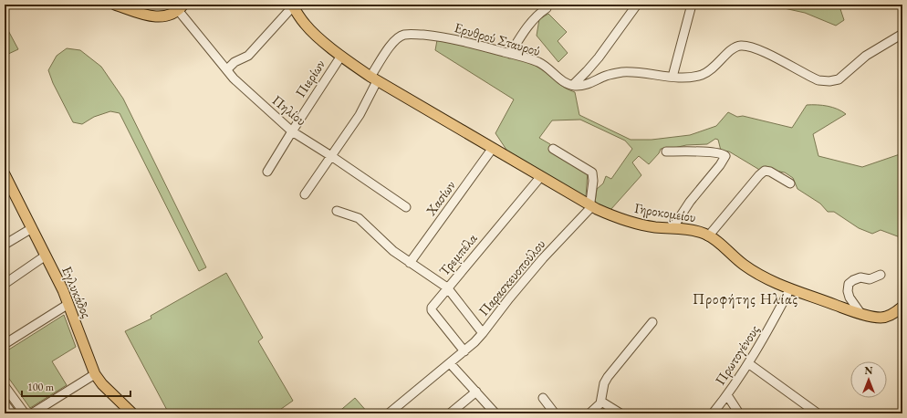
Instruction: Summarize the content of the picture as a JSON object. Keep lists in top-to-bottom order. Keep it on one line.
{"streets":{"main road":["Γηροκομείου","Εγλυκάδος"],"street":["Ερυθρού Σταυρού","Πιερίων","Πηλίου","Χασίων","Τρεμπέλα","Παρασκευοπούλου","Πρωτογένους"]},"crossings":[["Ερυθρού Σταυρού","Πηλίου"],["Ερυθρού Σταυρού","Γηροκομείου"],["Πιερίων","Πηλίου"],["Πιερίων","Γηροκομείου"],["Χασίων","Γηροκομείου"],["Γηροκομείου","Τρεμπέλα"],["Γηροκομείου","Παρασκευοπούλου"],["Γηροκομείου","Πρωτογένους"],["Τρεμπέλα","Παρασκευοπούλου"]],"districts":["Προφήτης Ηλίας"],"scale_bar":"100 m","north":"top"}
